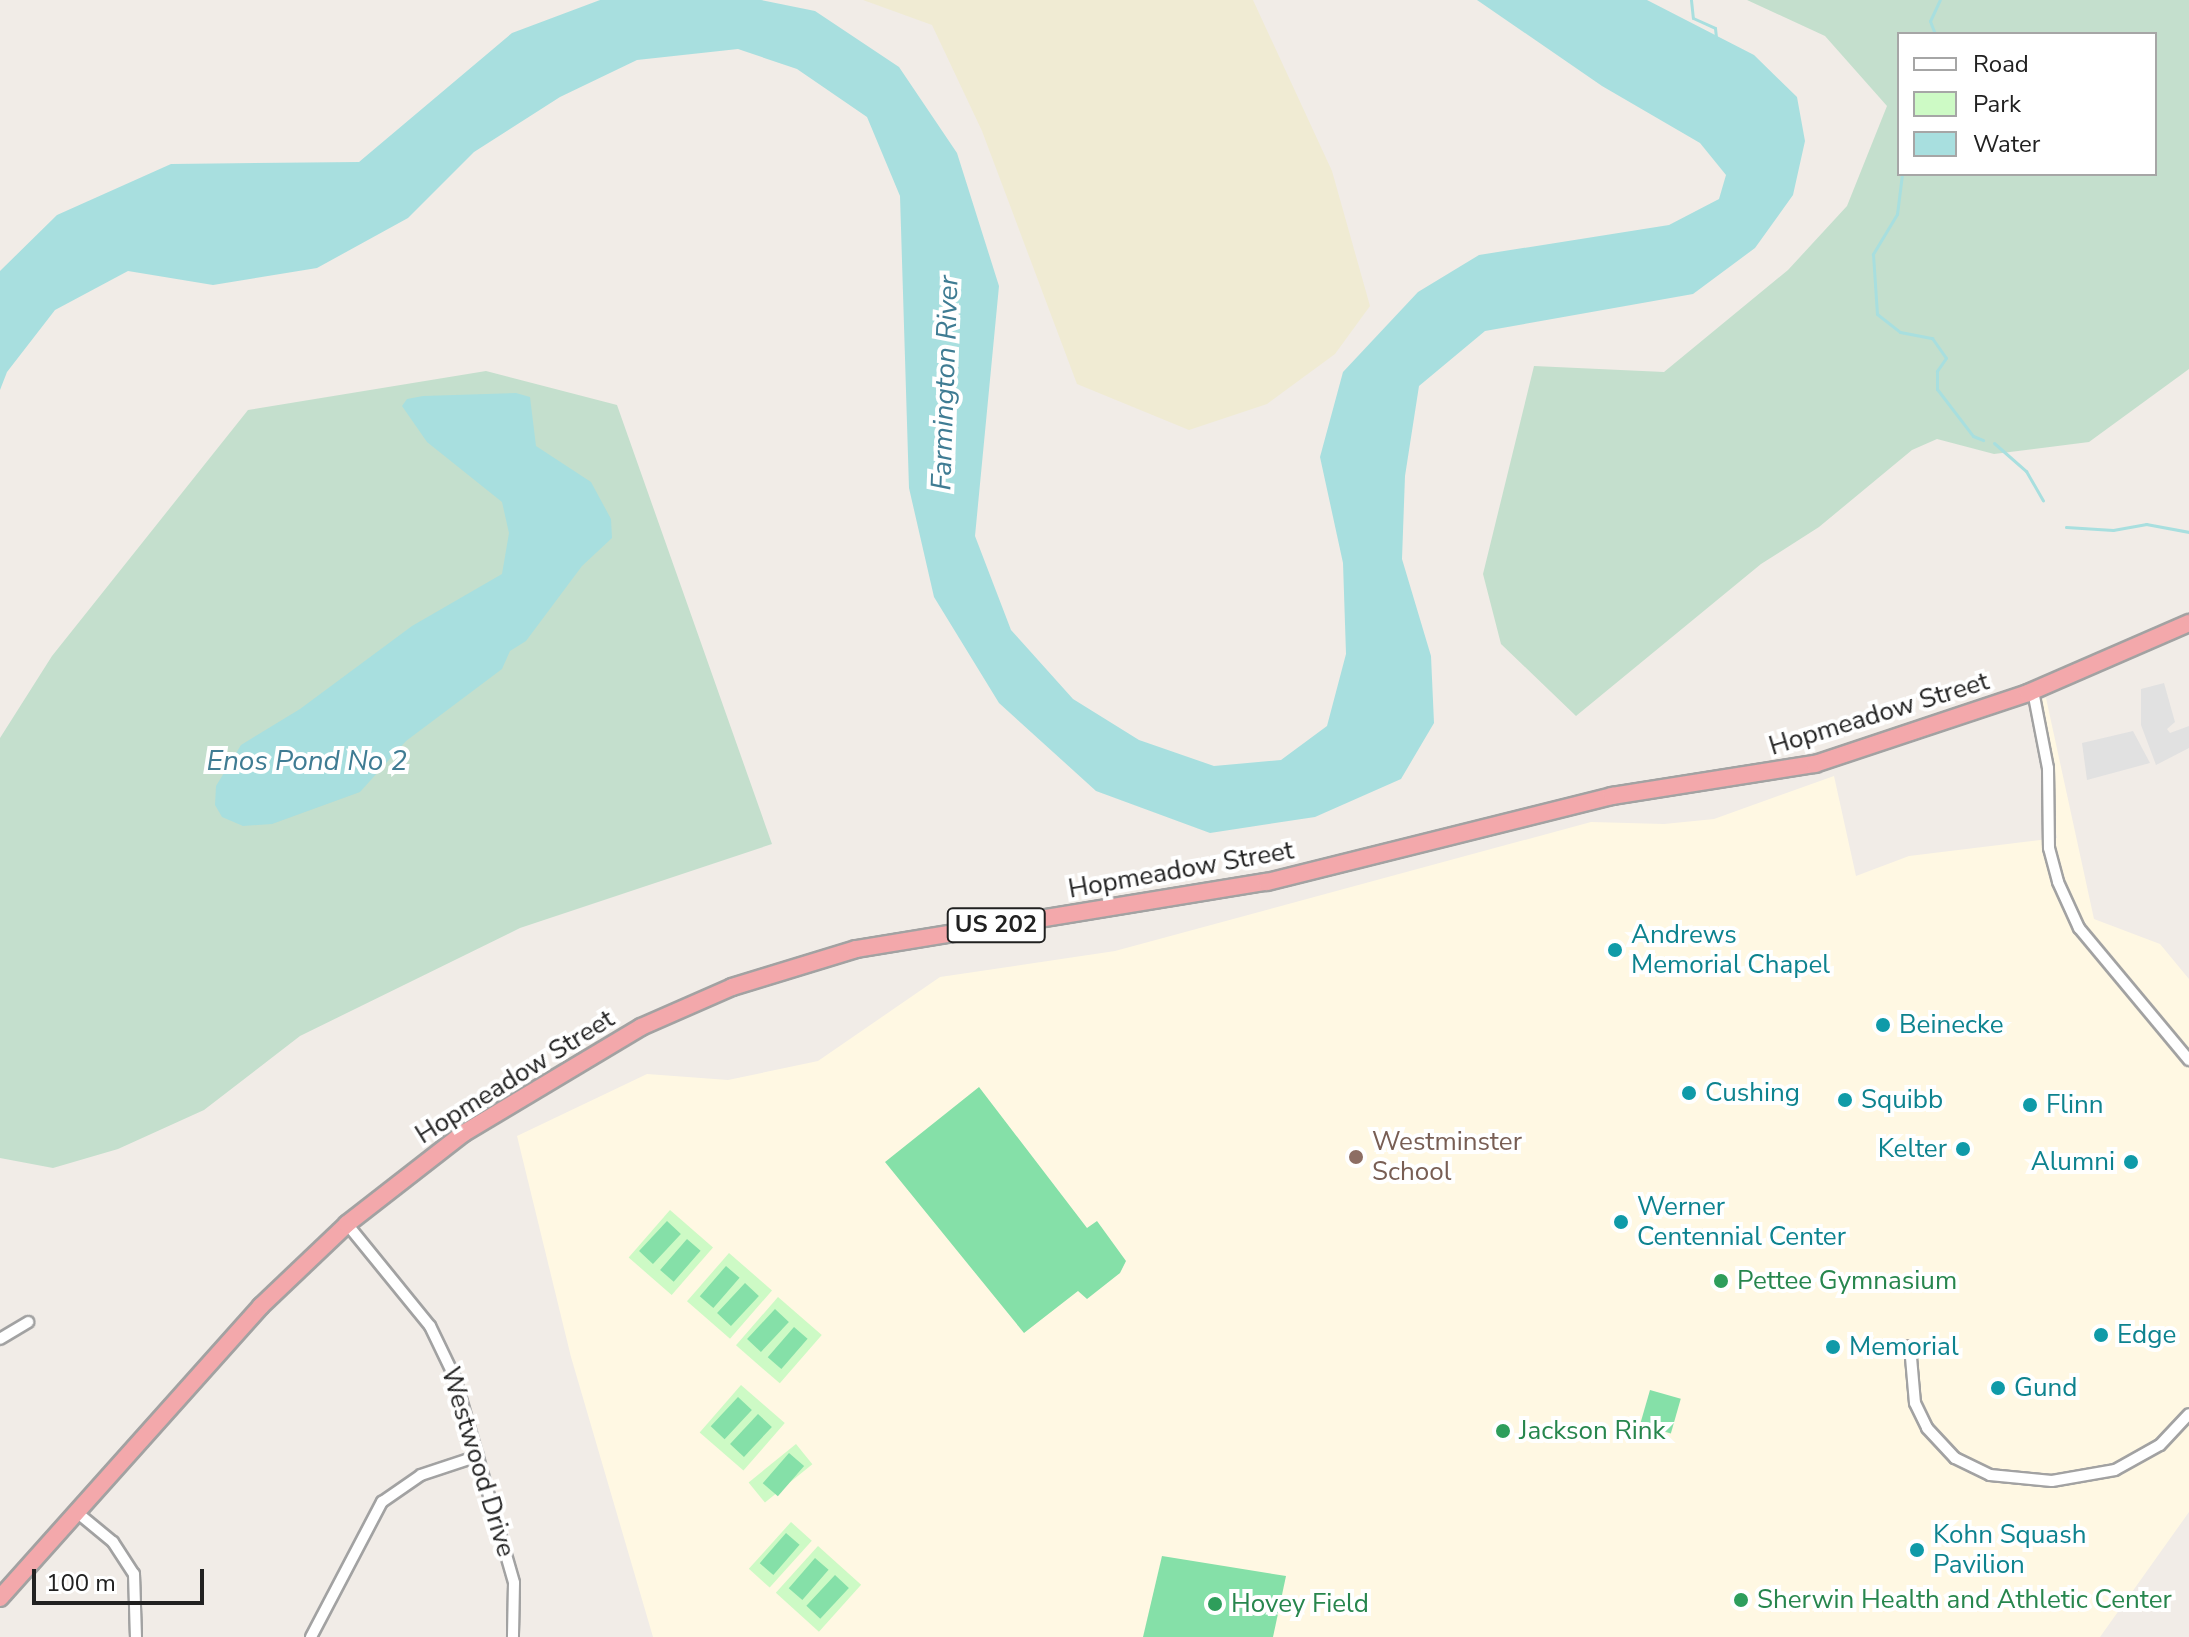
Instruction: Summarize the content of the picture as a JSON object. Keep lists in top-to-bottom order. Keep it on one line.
{"streets":{"highway":["Hopmeadow Street","US 202"],"street":["Westwood Drive"]},"crossings":[["Hopmeadow Street","Westwood Drive"]],"water":["Farmington River","Enos Pond No 2"],"places":["Andrews Memorial Chapel","Beinecke","Cushing","Squibb","Flinn","Kelter","Westminster School","Alumni","Werner Centennial Center","Pettee Gymnasium","Edge","Memorial","Gund","Jackson Rink","Kohn Squash Pavilion","Sherwin Health and Athletic Center","Hovey Field"],"legend":["Road","Park","Water"],"scale_bar":"100 m"}
